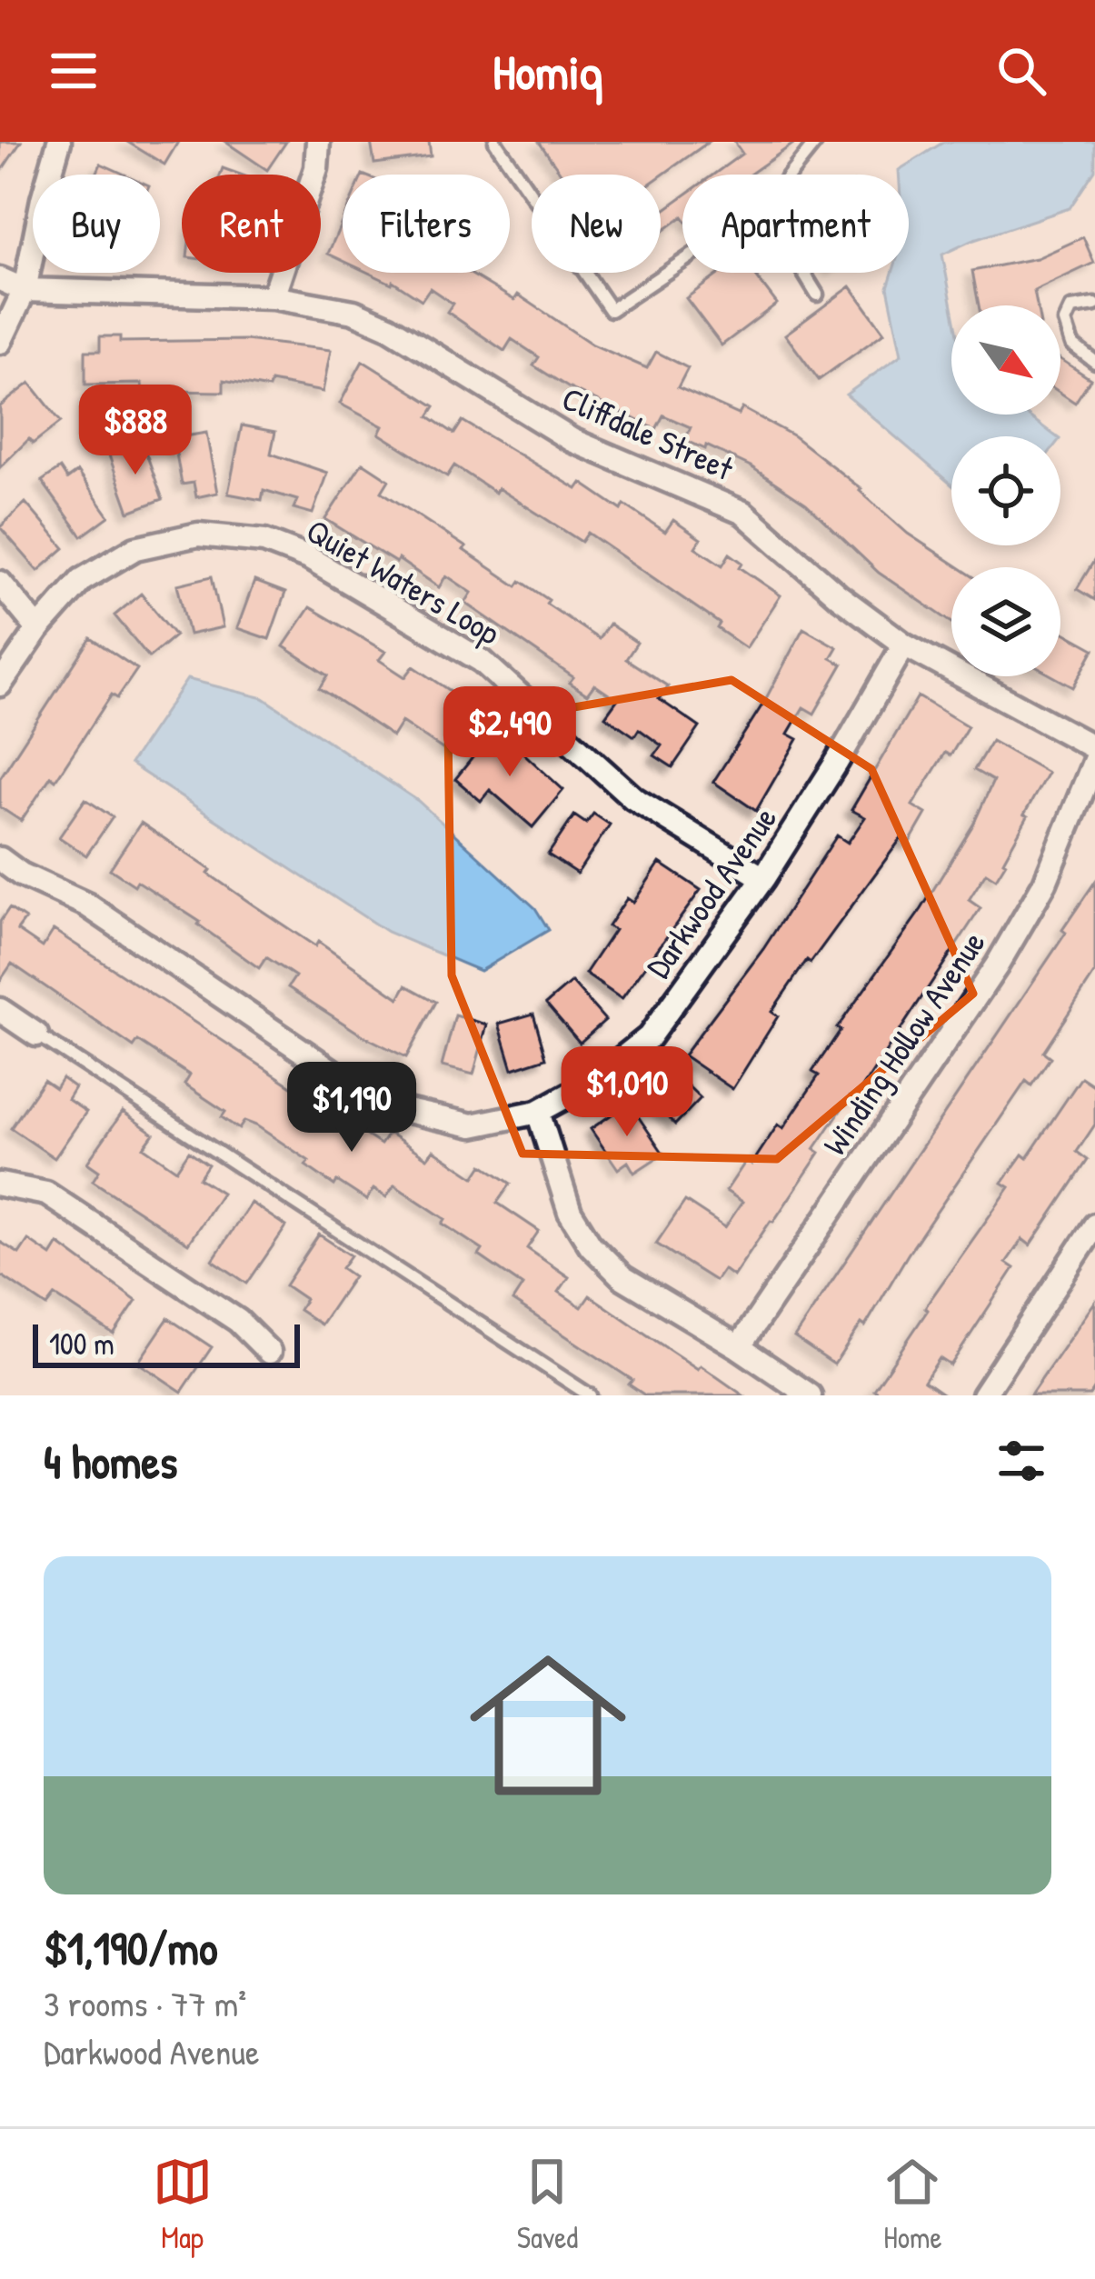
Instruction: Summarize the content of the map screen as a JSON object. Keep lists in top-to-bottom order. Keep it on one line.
{"streets":{"street":["Cliffdale Street","Quiet Waters Loop","Darkwood Avenue","Winding Hollow Avenue"]},"crossings":[["Cliffdale Street","Darkwood Avenue"],["Quiet Waters Loop","Darkwood Avenue"]],"scale_bar":"100 m","north":"bottom right","page":{"header":"Homiq","chip":["Buy","Rent","Filters","New","Apartment"],"price":["$888","$2,490","$1,010","$1,190"],"scale":"100 m","heading":"4 homes","list":[{"name":"$1,190/mo","note":"3 rooms · 77 m² · Darkwood Avenue"}],"tabs":["Map","Saved","Home"]}}
